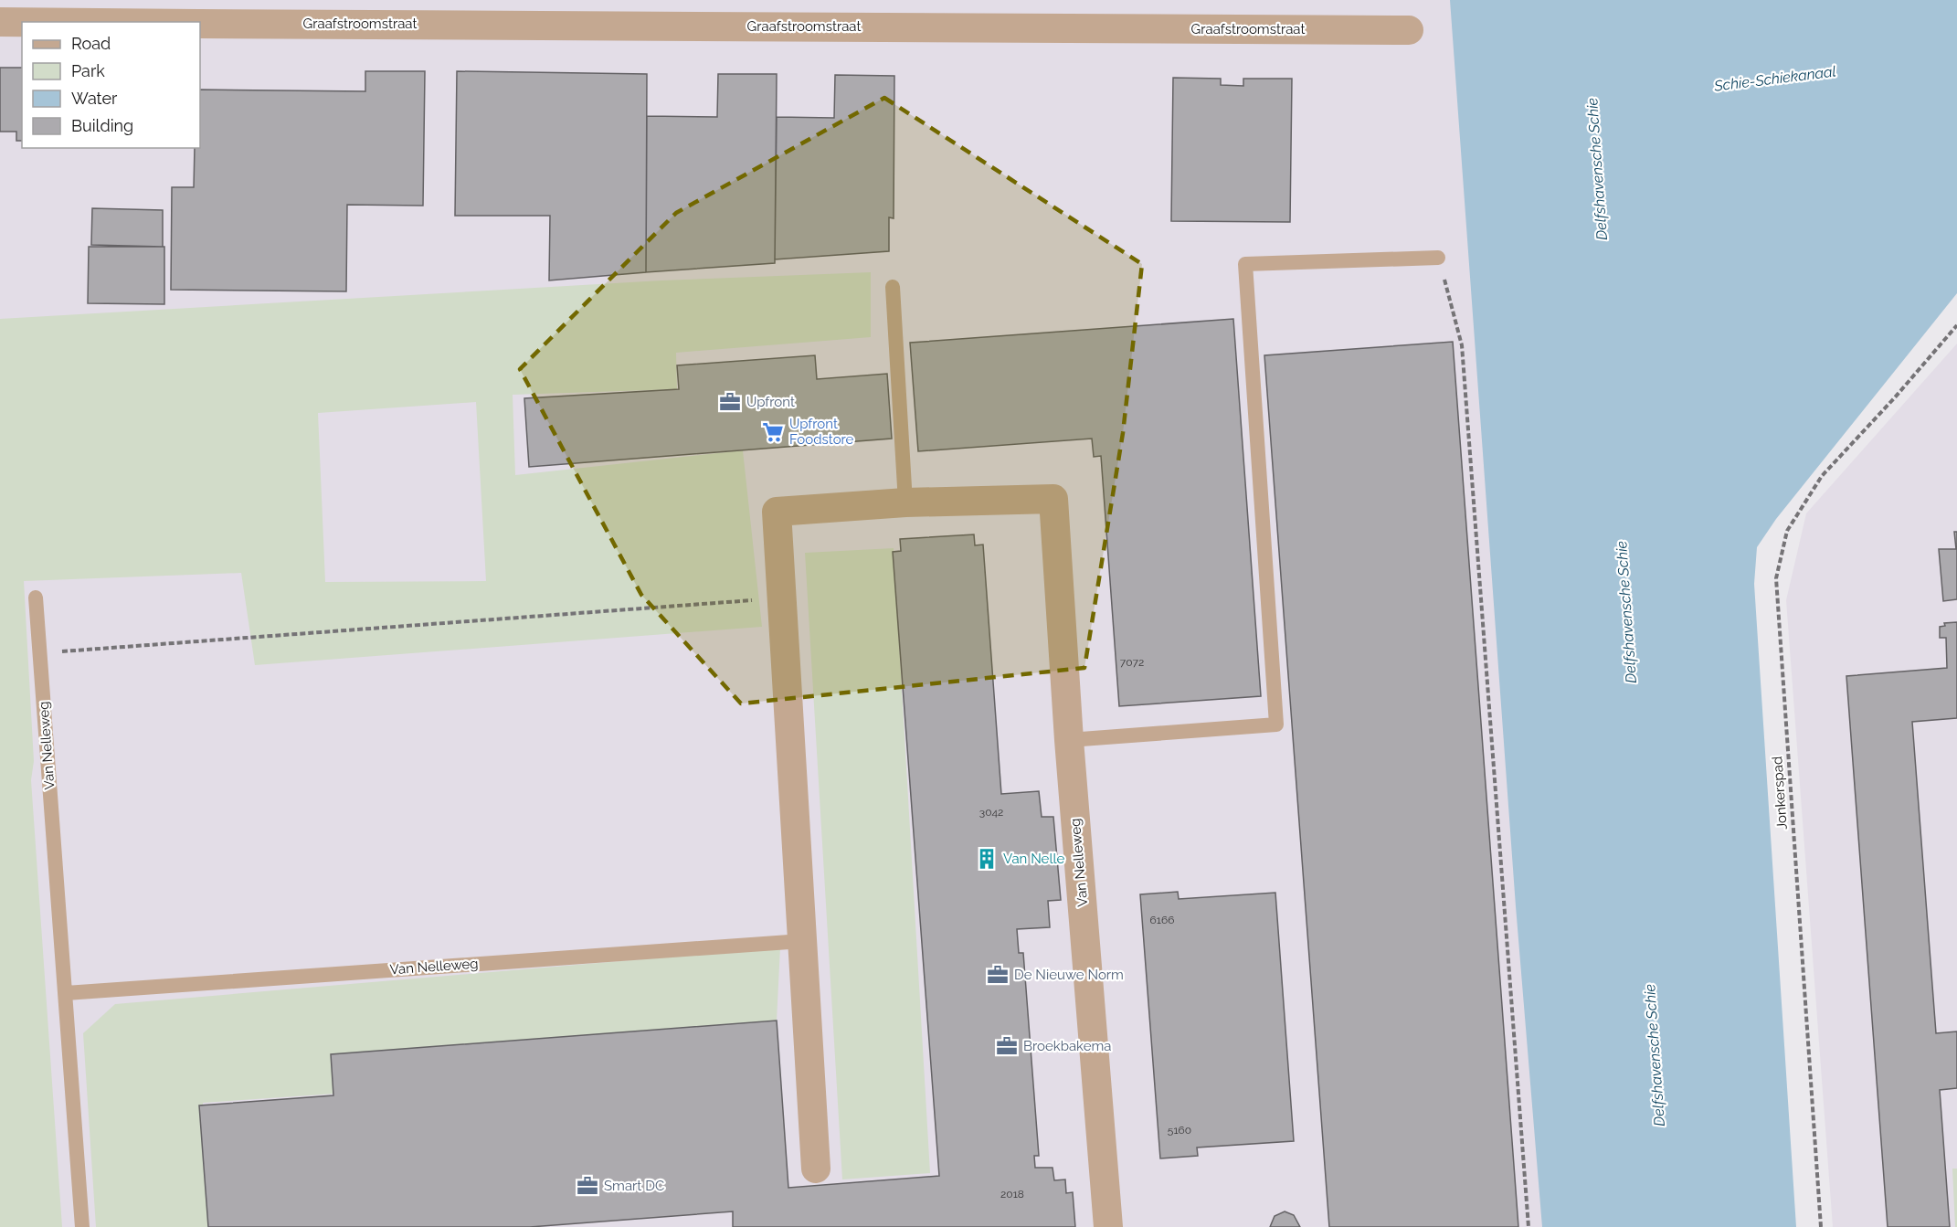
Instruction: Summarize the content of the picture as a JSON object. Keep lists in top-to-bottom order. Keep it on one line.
{"streets":{"street":["Graafstroomstraat","Van Nelleweg"],"path":["Jonkerspad"]},"water":["Schie-Schiekanaal","Delfshavensche Schie"],"places":{"office":["Upfront","De Nieuwe Norm","Broekbakema","Smart DC"],"supermarket":["Upfront Foodstore"],"building":["Van Nelle"]},"house_numbers":["7072","3042","6166","5160","2018"],"legend":["Road","Park","Water","Building"]}
